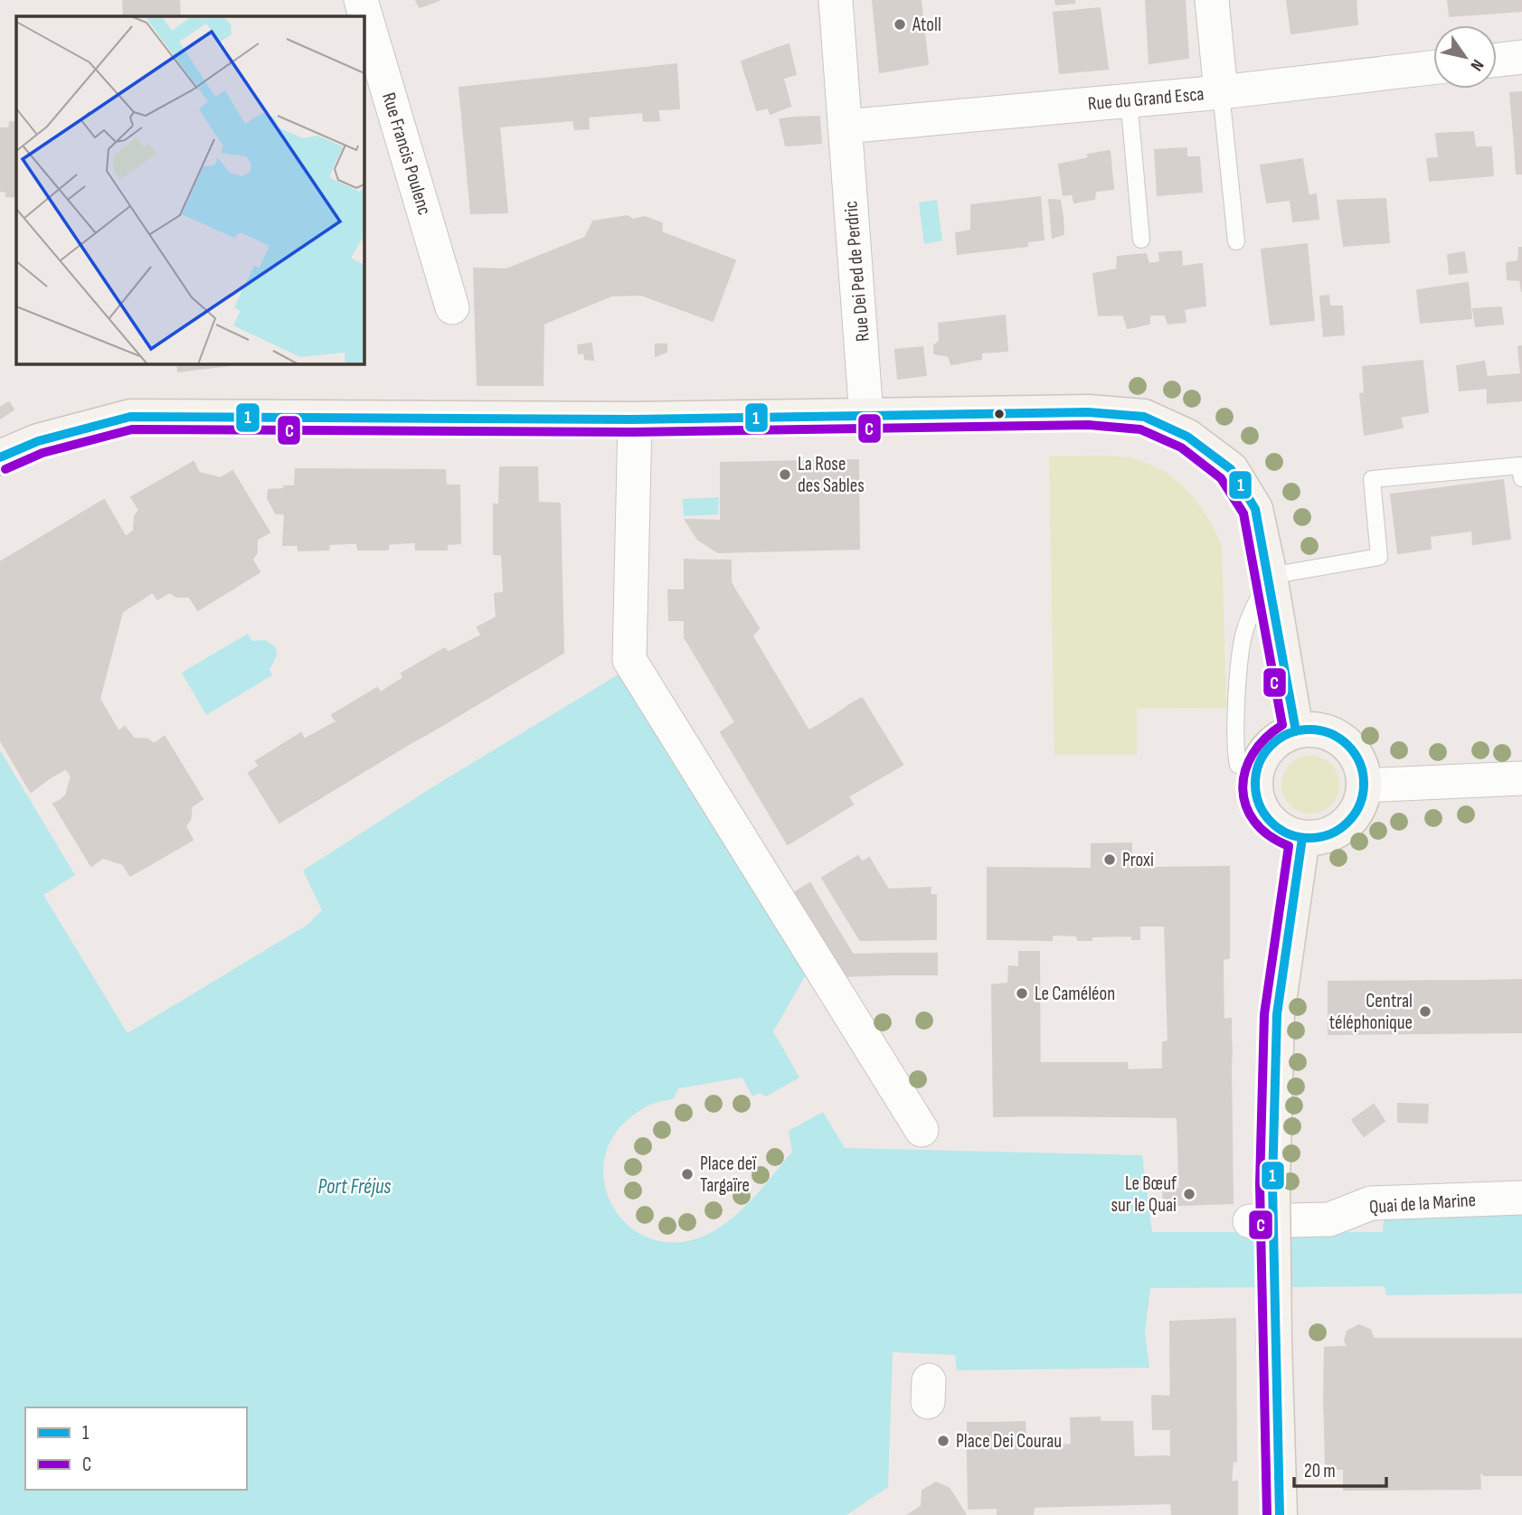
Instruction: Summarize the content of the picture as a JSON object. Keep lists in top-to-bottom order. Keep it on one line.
{"streets":{"street":["Rue du Grand Esca","Rue Francis Poulenc","Rue Dei Ped de Perdric","Quai de la Marine"]},"crossings":[["Rue du Grand Esca","Rue Dei Ped de Perdric"]],"water":["Port Fréjus"],"places":["Atoll","La Rose des Sables","Proxi","Le Caméléon","Central téléphonique","Place deï Targaïre","Le Bœuf sur le Quai","Place Dei Courau"],"lines":["transit line 1","transit line C"],"legend":["1","C"],"scale_bar":"20 m","north":"bottom right"}
